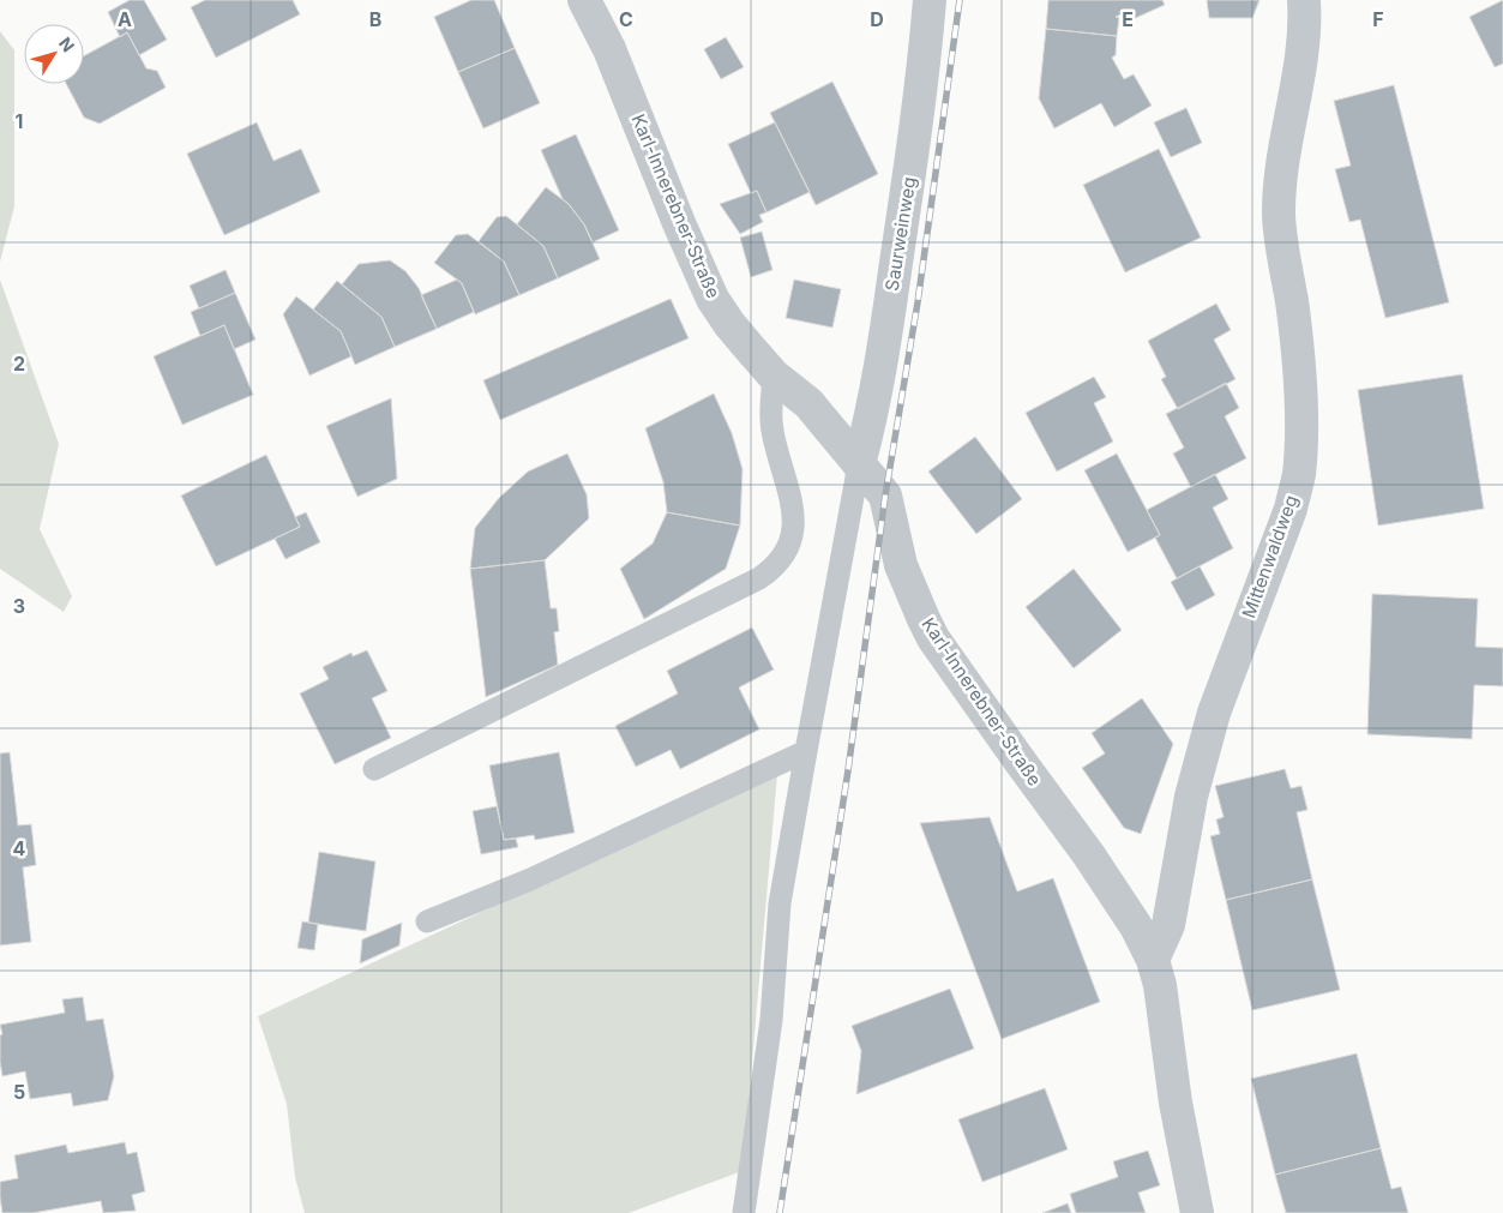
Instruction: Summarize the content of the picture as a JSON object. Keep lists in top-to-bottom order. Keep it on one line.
{"streets":{"street":["Karl-Innerebner-Straße","Saurweinweg","Mittenwaldweg"]},"crossings":[["Karl-Innerebner-Straße","Saurweinweg"],["Karl-Innerebner-Straße","Mittenwaldweg"]],"north":"top right","grid":{"columns":["A","B","C","D","E","F"],"rows":["1","2","3","4","5"]}}
